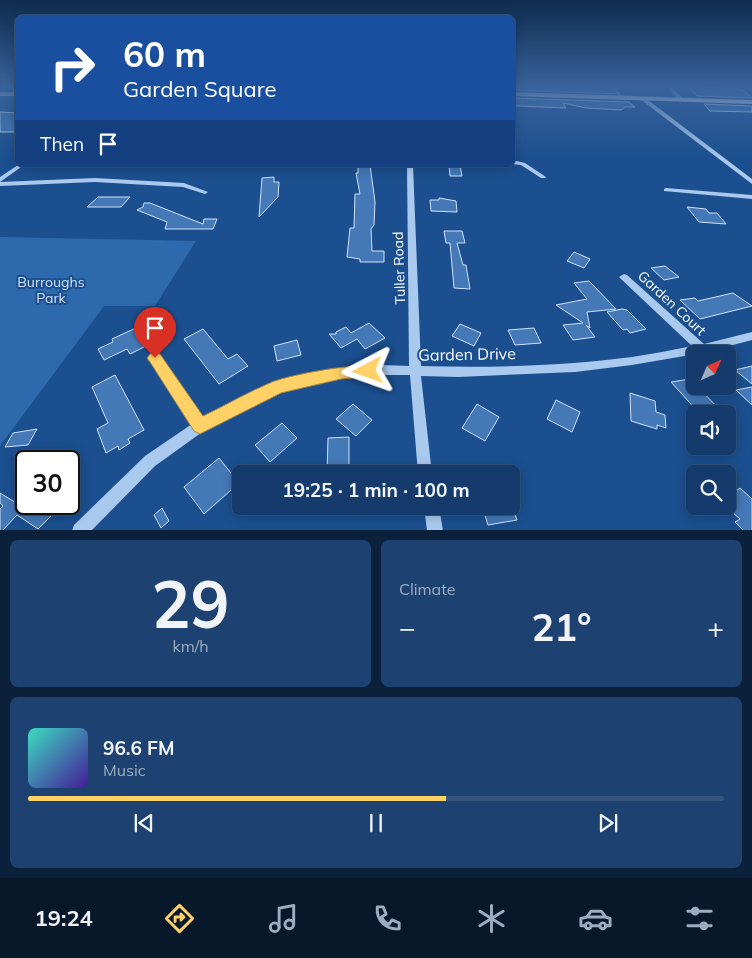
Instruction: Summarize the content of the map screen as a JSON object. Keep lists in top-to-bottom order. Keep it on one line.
{"streets":{"street":["Tuller Road","Garden Court","Garden Drive"]},"crossings":[["Tuller Road","Garden Drive"]],"parks":["Burroughs Park"],"north":"top right","page":{"turn":["60 m","Garden Square"],"then":"Then","limit":"30","trip":"19:25 · 1 min · 100 m","tile":[["29","km/h"],"Climate"],"heat":["−","21°","+"],"song":["96.6 FM","Music"],"tabs":"19:24"}}
